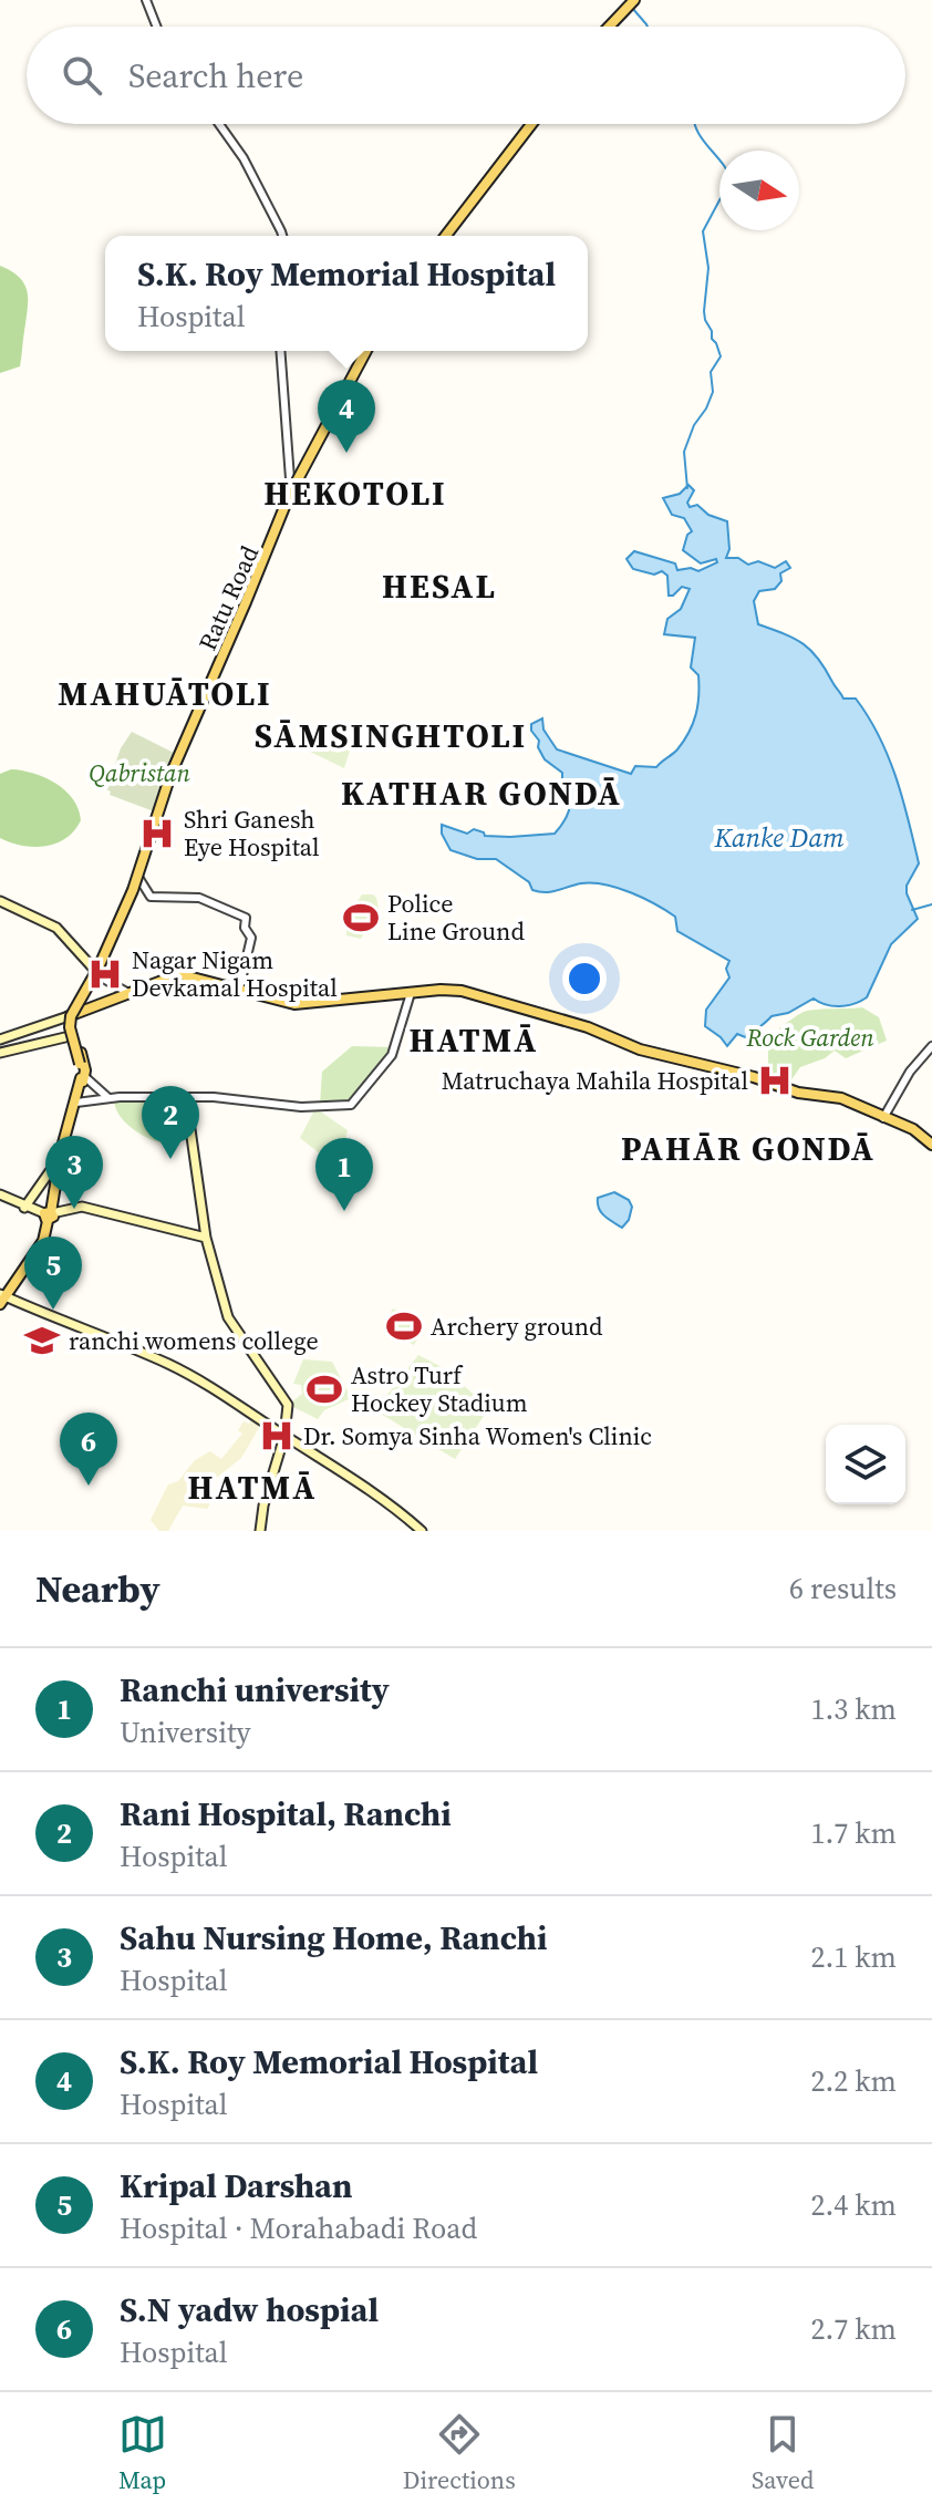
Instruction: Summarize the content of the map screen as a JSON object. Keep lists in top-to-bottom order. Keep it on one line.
{"streets":{"main road":["Ratu Road"]},"districts":["HEKOTOLI","HESAL","MAHUĀTOLI","SĀMSINGHTOLI","KATHAR GONDĀ","HATMĀ","PAHĀR GONDĀ","HATMĀ"],"water":["Kanke Dam"],"parks":["Qabristan","Rock Garden"],"places":{"hospital":["Shri Ganesh Eye Hospital","Nagar Nigam Devkamal Hospital","Matruchaya Mahila Hospital","Dr. Somya Sinha Women's Clinic"],"sports":["Police Line Ground","Archery ground","Astro Turf Hockey Stadium"],"school or university":["ranchi womens college"]},"north":"right","page":{"search":"Search here","popup":["S.K. Roy Memorial Hospital","Hospital"],"pins":["4","2","3","1","5","6"],"heading":["Nearby","6 results"],"list":[{"mark":"1","name":"Ranchi university","note":"University","value":"1.3 km"},{"mark":"2","name":"Rani Hospital, Ranchi","note":"Hospital","value":"1.7 km"},{"mark":"3","name":"Sahu Nursing Home, Ranchi","note":"Hospital","value":"2.1 km"},{"mark":"4","name":"S.K. Roy Memorial Hospital","note":"Hospital","value":"2.2 km"},{"mark":"5","name":"Kripal Darshan","note":"Hospital · Morahabadi Road","value":"2.4 km"},{"mark":"6","name":"S.N yadw hospial","note":"Hospital","value":"2.7 km"}],"nav":["Map","Directions","Saved"]}}
